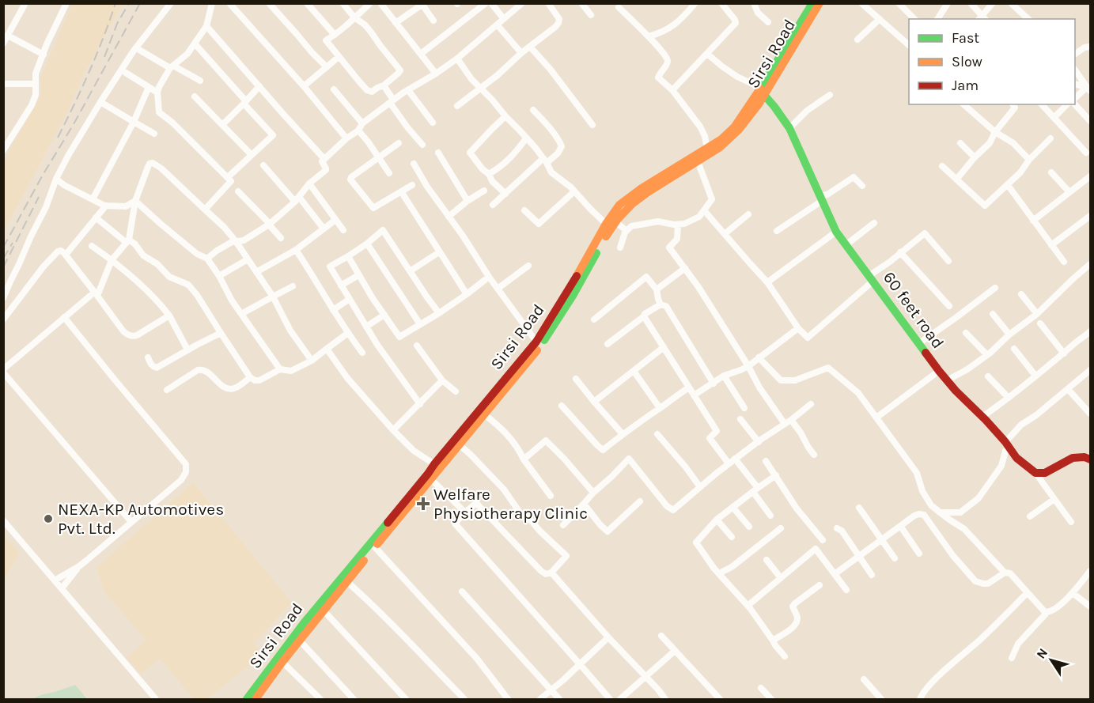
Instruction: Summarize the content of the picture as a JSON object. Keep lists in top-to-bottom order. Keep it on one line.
{"streets":{"main road":["Sirsi Road","60 feet road"]},"crossings":[["Sirsi Road","60 feet road"]],"places":{"health":["Welfare Physiotherapy Clinic"],"other":["NEXA-KP Automotives Pvt. Ltd."]},"legend":["Fast","Slow","Jam"],"north":"top left"}
